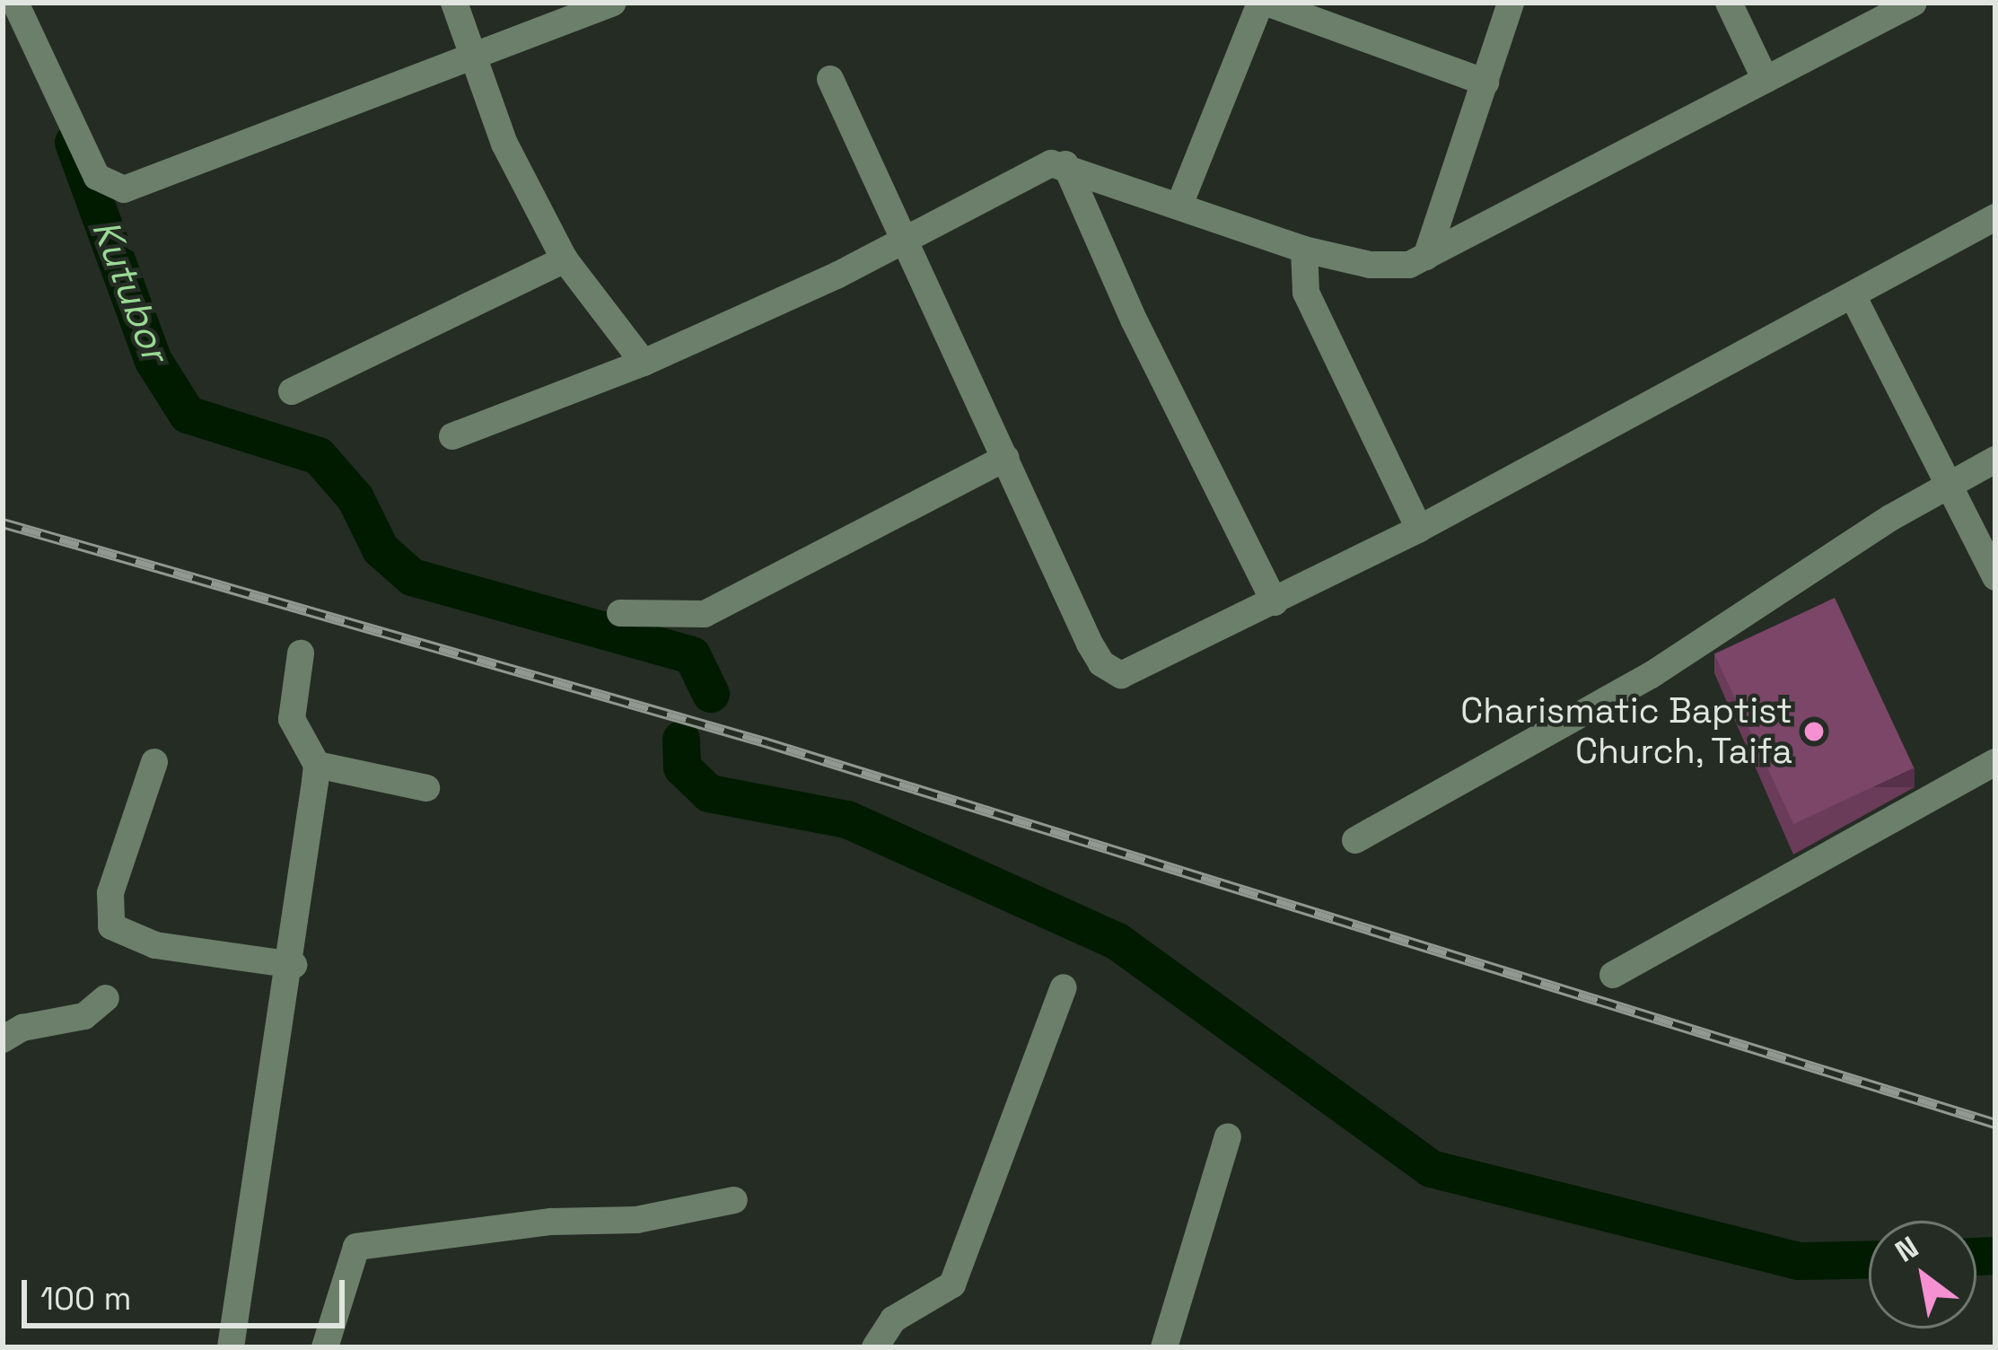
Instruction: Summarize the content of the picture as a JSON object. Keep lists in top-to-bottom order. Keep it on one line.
{"water":["Kutubor"],"places":["Charismatic Baptist Church, Taifa"],"scale_bar":"100 m","north":"top left"}
